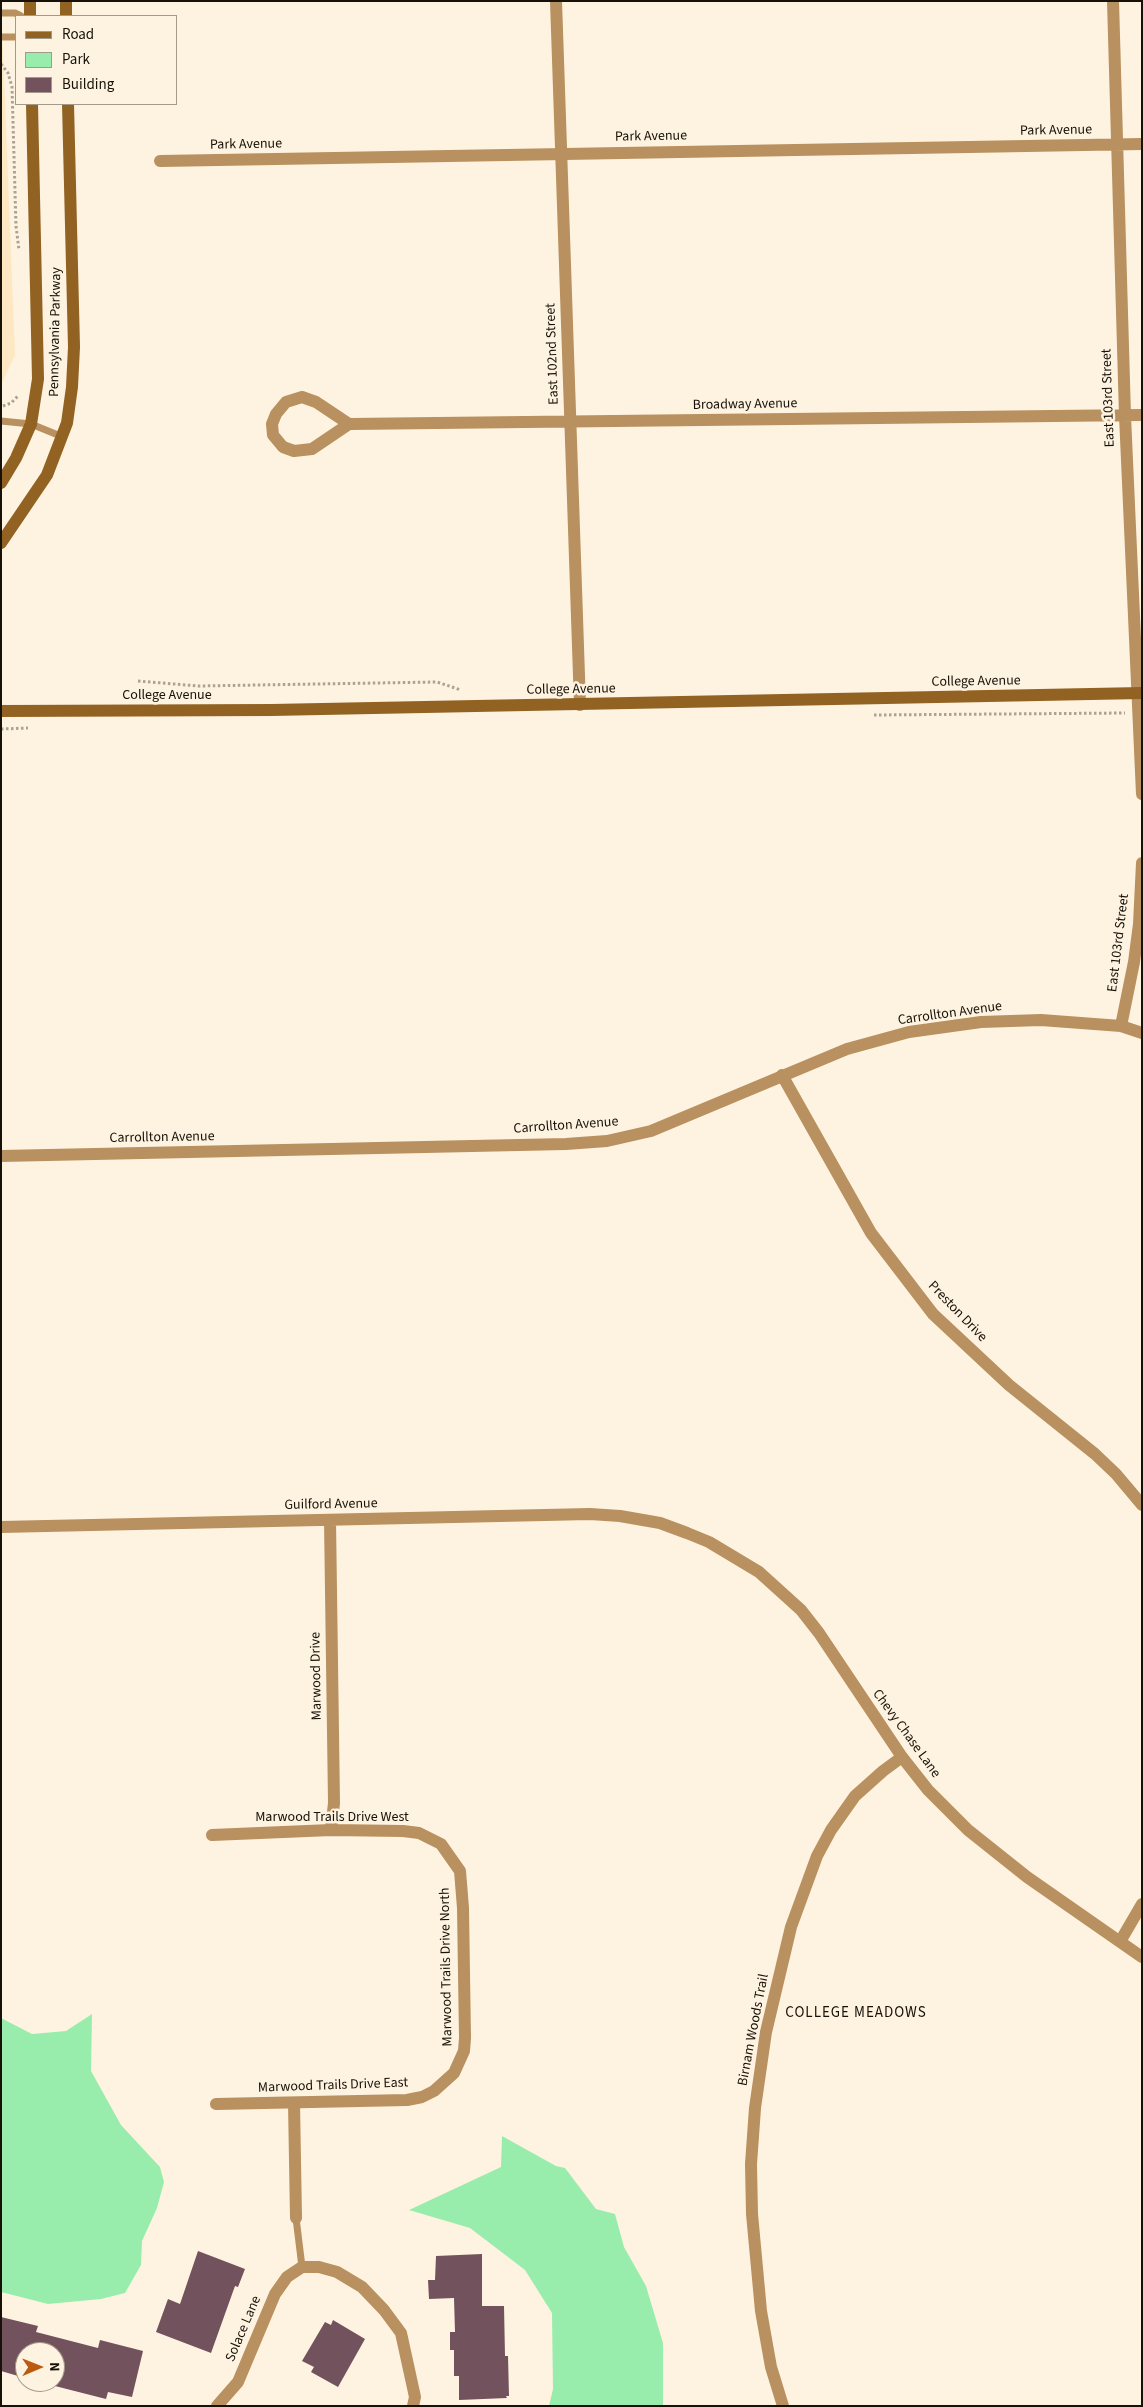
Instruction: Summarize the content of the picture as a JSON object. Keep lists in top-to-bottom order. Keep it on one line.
{"streets":{"main road":["Pennsylvania Parkway","College Avenue"],"street":["Park Avenue","East 102nd Street","East 103rd Street","Broadway Avenue","Carrollton Avenue","Preston Drive","Guilford Avenue","Marwood Drive","Chevy Chase Lane","Marwood Trails Drive West","Marwood Trails Drive North","Birnam Woods Trail","Marwood Trails Drive East","Solace Lane"]},"crossings":[["Park Avenue","East 102nd Street"],["Park Avenue","East 103rd Street"],["East 102nd Street","Broadway Avenue"],["East 102nd Street","College Avenue"],["East 103rd Street","Broadway Avenue"],["East 103rd Street","College Avenue"],["East 103rd Street","Carrollton Avenue"],["Carrollton Avenue","Preston Drive"],["Guilford Avenue","Marwood Drive"],["Guilford Avenue","Chevy Chase Lane"],["Marwood Drive","Marwood Trails Drive West"],["Chevy Chase Lane","Birnam Woods Trail"],["Marwood Trails Drive West","Marwood Trails Drive North"],["Marwood Trails Drive North","Marwood Trails Drive East"]],"districts":["COLLEGE MEADOWS"],"legend":["Road","Park","Building"],"north":"right"}
